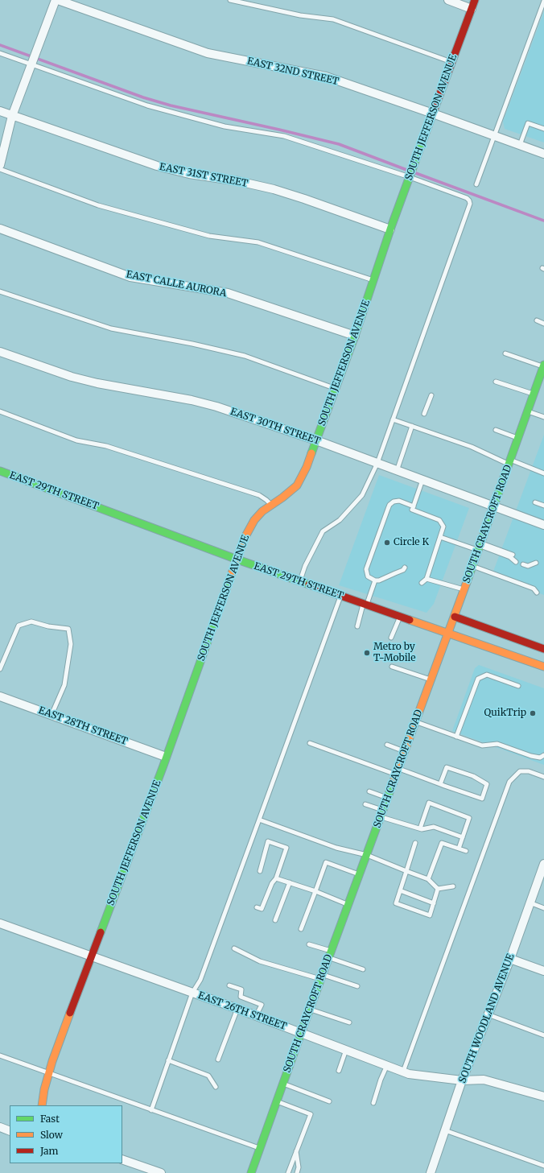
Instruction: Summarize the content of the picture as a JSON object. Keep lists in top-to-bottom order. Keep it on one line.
{"streets":{"street":["EAST 32ND STREET","SOUTH JEFFERSON AVENUE","EAST 31ST STREET","EAST CALLE AURORA","EAST 30TH STREET","EAST 29TH STREET","SOUTH CRAYCROFT ROAD","EAST 28TH STREET","EAST 26TH STREET","SOUTH WOODLAND AVENUE"]},"crossings":[["EAST 32ND STREET","SOUTH JEFFERSON AVENUE"],["SOUTH JEFFERSON AVENUE","EAST 31ST STREET"],["SOUTH JEFFERSON AVENUE","EAST CALLE AURORA"],["SOUTH JEFFERSON AVENUE","EAST 30TH STREET"],["SOUTH JEFFERSON AVENUE","EAST 29TH STREET"],["SOUTH JEFFERSON AVENUE","EAST 28TH STREET"],["SOUTH JEFFERSON AVENUE","EAST 26TH STREET"],["EAST 30TH STREET","SOUTH CRAYCROFT ROAD"],["EAST 29TH STREET","SOUTH CRAYCROFT ROAD"],["SOUTH CRAYCROFT ROAD","EAST 26TH STREET"],["EAST 26TH STREET","SOUTH WOODLAND AVENUE"]],"places":["Circle K","Metro by T-Mobile","QuikTrip"],"legend":["Fast","Slow","Jam"]}
